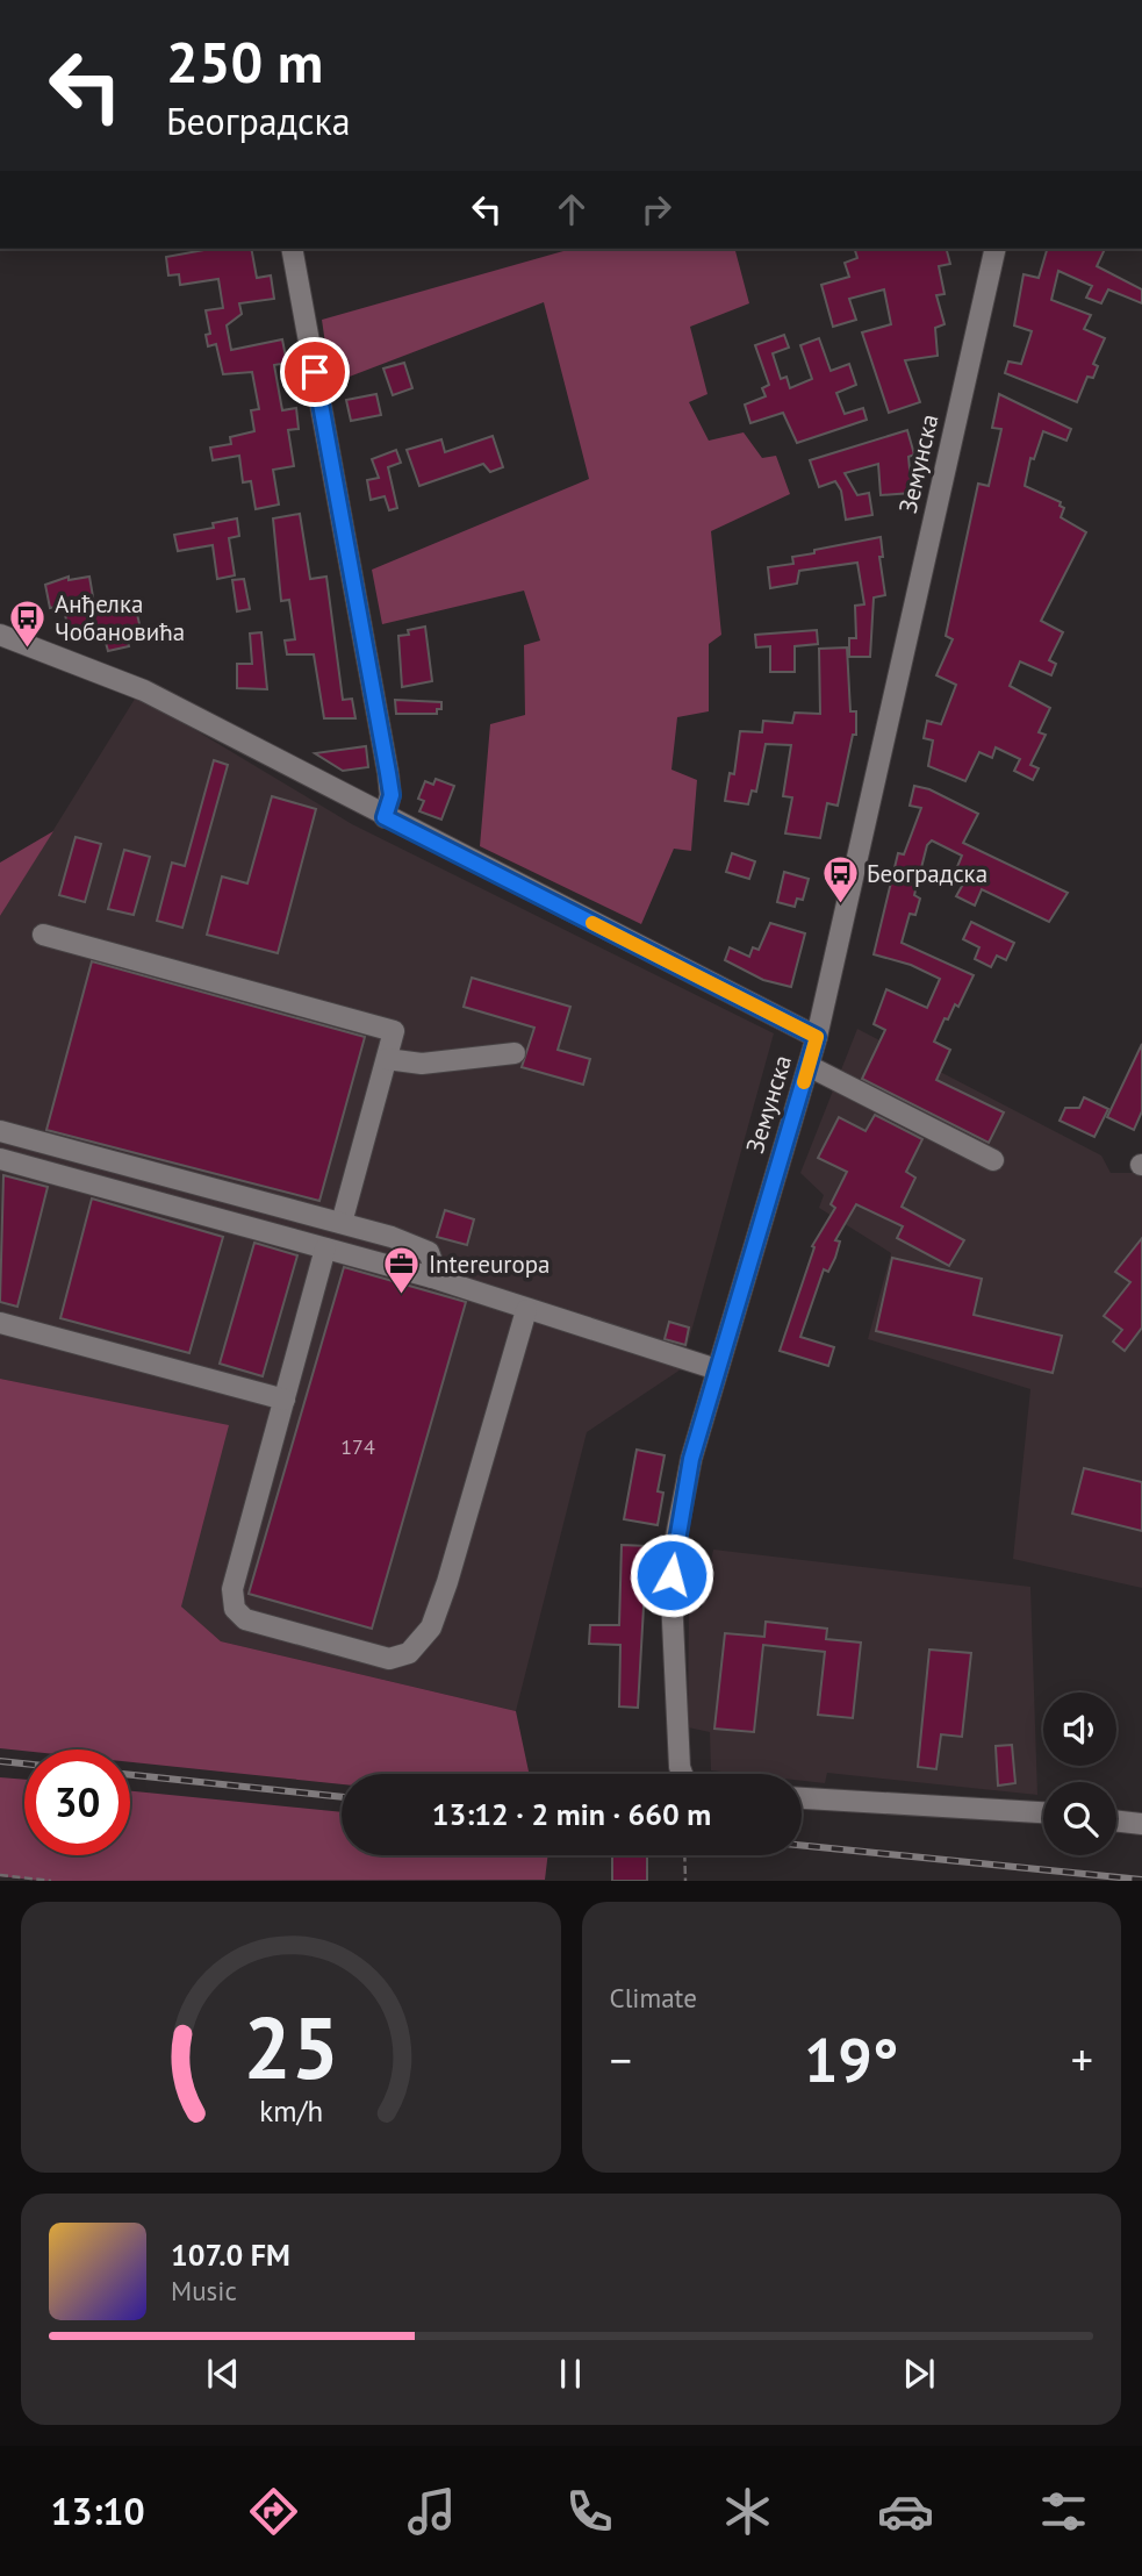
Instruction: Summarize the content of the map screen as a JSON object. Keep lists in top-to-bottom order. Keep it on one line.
{"streets":{"street":["Земунска"]},"places":{"bus stop":["Анђелка Чобановића","Београдска"],"office":["Intereuropa"]},"house_numbers":["174"],"page":{"turn":["250 m","Београдска"],"limit":"30","trip":"13:12 · 2 min · 660 m","tile":"Climate","heat":["−","19°","+"],"song":["107.0 FM","Music"],"tabs":"13:10","gauge":["25","km/h"]}}
